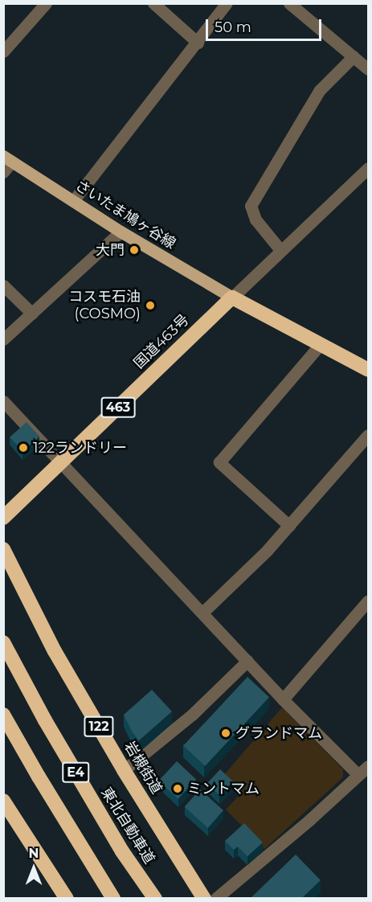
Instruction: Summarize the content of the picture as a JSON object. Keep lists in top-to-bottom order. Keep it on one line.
{"streets":{"highway":["国道463号","463","122","岩槻街道","E4","東北自動車道"],"main road":["さいたま鳩ヶ谷線"]},"crossings":[["さいたま鳩ヶ谷線","国道463号"]],"places":["大門","コスモ石油 (COSMO)","122ランドリー","グランドマム","ミントマム"],"scale_bar":"50 m","north":"top"}
